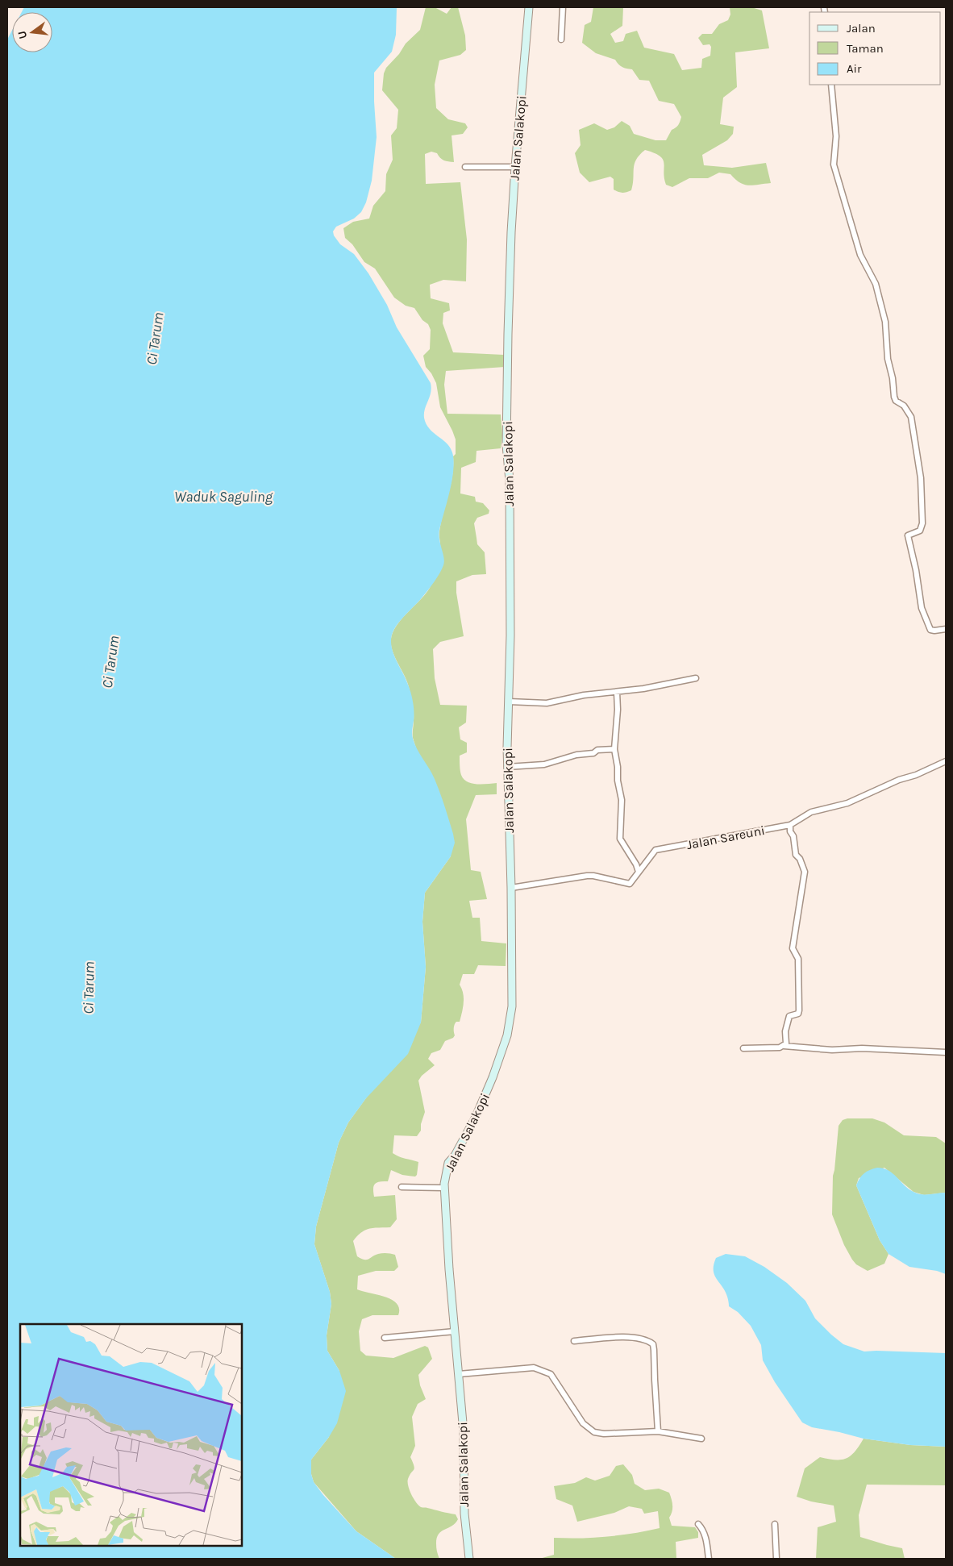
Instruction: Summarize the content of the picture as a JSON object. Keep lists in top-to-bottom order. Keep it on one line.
{"streets":{"street":["Jalan Salakopi","Jalan Sareuni"]},"crossings":[["Jalan Salakopi","Jalan Sareuni"]],"water":["Ci Tarum","Waduk Saguling"],"legend":["Jalan","Taman","Air"],"north":"left"}
